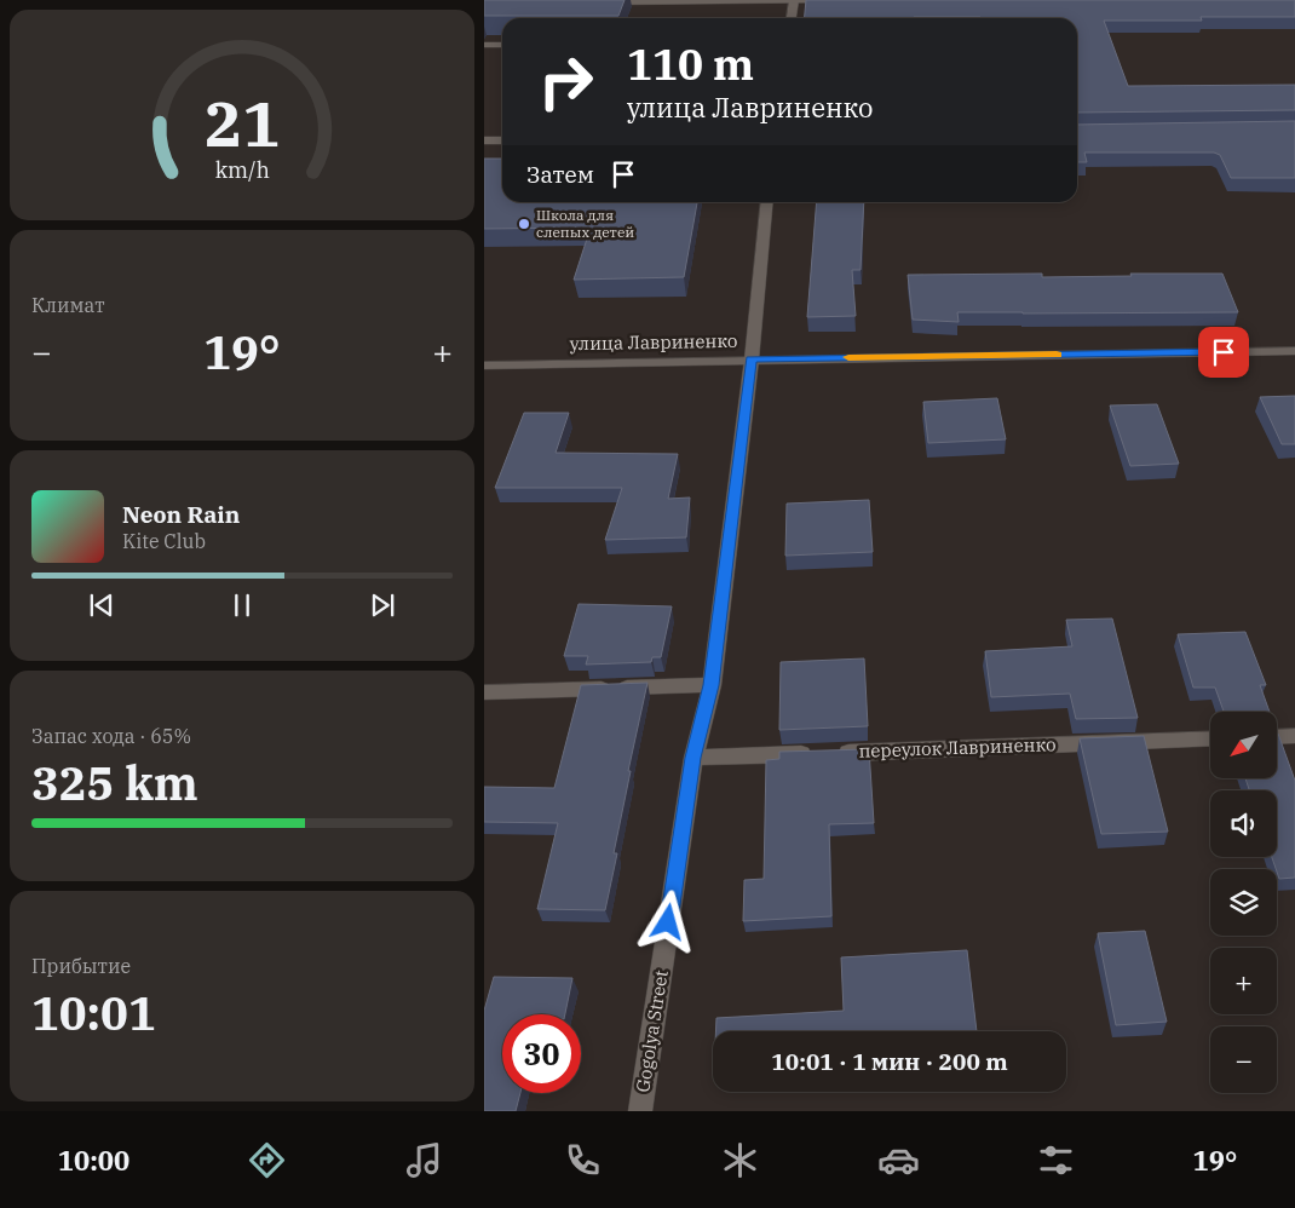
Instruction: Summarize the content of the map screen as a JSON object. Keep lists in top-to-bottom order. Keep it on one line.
{"streets":{"main road":["улица Лавриненко"],"street":["переулок Лавриненко","Gogolya Street"]},"crossings":[["улица Лавриненко","Gogolya Street"],["переулок Лавриненко","Gogolya Street"]],"places":["Школа для слепых детей"],"north":"bottom left","page":{"turn":["110 m","улица Лавриненко"],"then":"Затем","tile":["Климат",["Запас хода · 65%","325 km"],["Прибытие","10:01"]],"heat":["−","19°","+"],"song":["Neon Rain","Kite Club"],"map_buttons":["+","−"],"limit":"30","trip":"10:01 · 1 мин · 200 m","tabs":["10:00","19°"],"gauge":["21","km/h"]}}
